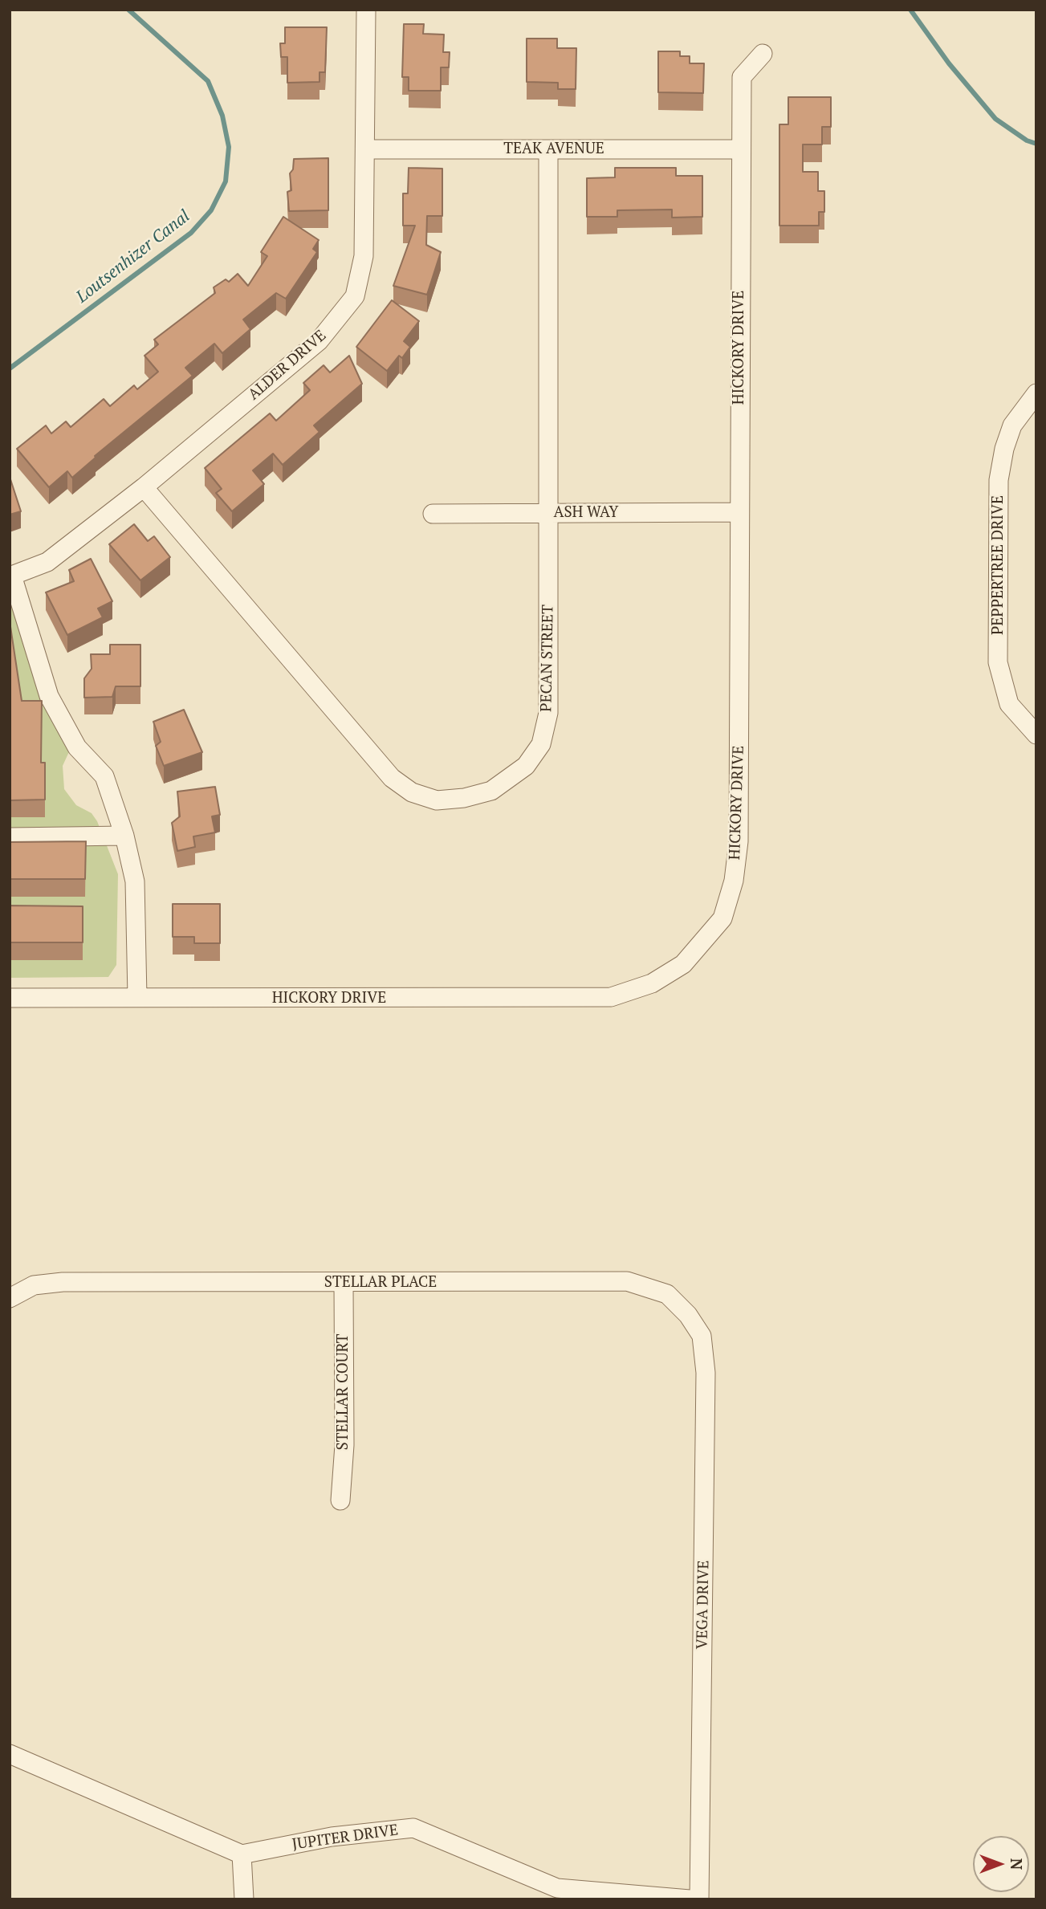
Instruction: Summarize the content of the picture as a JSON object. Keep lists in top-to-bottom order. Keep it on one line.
{"streets":{"street":["TEAK AVENUE","HICKORY DRIVE","ALDER DRIVE","ASH WAY","PEPPERTREE DRIVE","PECAN STREET","STELLAR PLACE","STELLAR COURT","VEGA DRIVE","JUPITER DRIVE"]},"crossings":[["TEAK AVENUE","HICKORY DRIVE"],["TEAK AVENUE","ALDER DRIVE"],["TEAK AVENUE","PECAN STREET"],["HICKORY DRIVE","ASH WAY"],["ALDER DRIVE","PECAN STREET"],["ASH WAY","PECAN STREET"],["STELLAR PLACE","STELLAR COURT"],["STELLAR PLACE","VEGA DRIVE"]],"water":["Loutsenhizer Canal"],"north":"right"}
